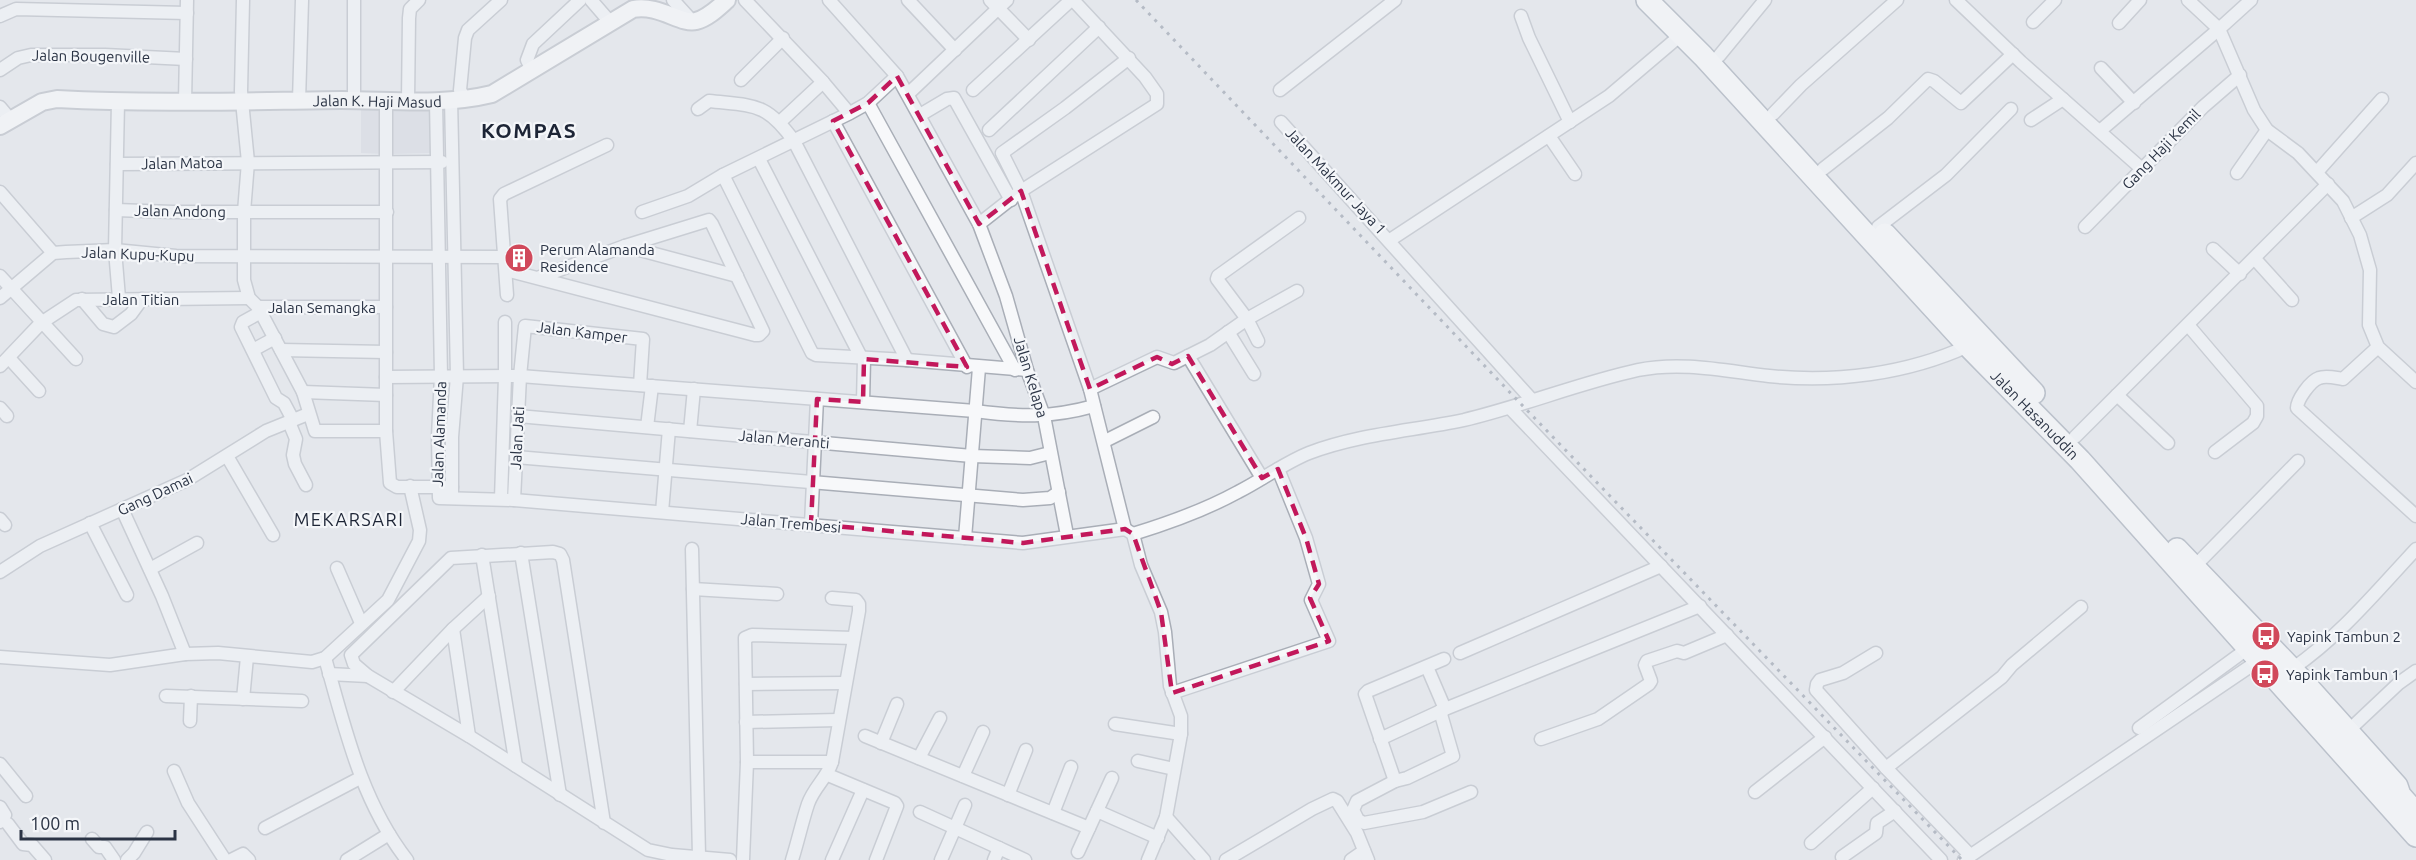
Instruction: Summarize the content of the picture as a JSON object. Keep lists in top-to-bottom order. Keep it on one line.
{"streets":{"highway":["Jalan Hasanuddin"],"street":["Jalan Bougenville","Jalan K. Haji Masud","Gang Haji Kemil","Jalan Matoa","Jalan Makmur Jaya 1","Jalan Andong","Jalan Kupu-Kupu","Jalan Titian","Jalan Semangka","Jalan Kamper","Jalan Kelapa","Jalan Alamanda","Jalan Jati","Jalan Meranti","Gang Damai","Jalan Trembesi"]},"crossings":[["Jalan K. Haji Masud","Jalan Alamanda"],["Jalan Matoa","Jalan Alamanda"],["Jalan Makmur Jaya 1","Jalan Trembesi"],["Jalan Kupu-Kupu","Jalan Alamanda"],["Jalan Titian","Jalan Semangka"],["Jalan Kamper","Jalan Jati"],["Jalan Kelapa","Jalan Meranti"],["Jalan Kelapa","Jalan Trembesi"],["Jalan Hasanuddin","Jalan Trembesi"],["Jalan Alamanda","Jalan Trembesi"],["Jalan Jati","Jalan Meranti"],["Jalan Jati","Jalan Trembesi"]],"districts":["KOMPAS","MEKARSARI"],"places":{"building":["Perum Alamanda Residence"],"bus stop":["Yapink Tambun 2","Yapink Tambun 1"]},"scale_bar":"100 m"}
